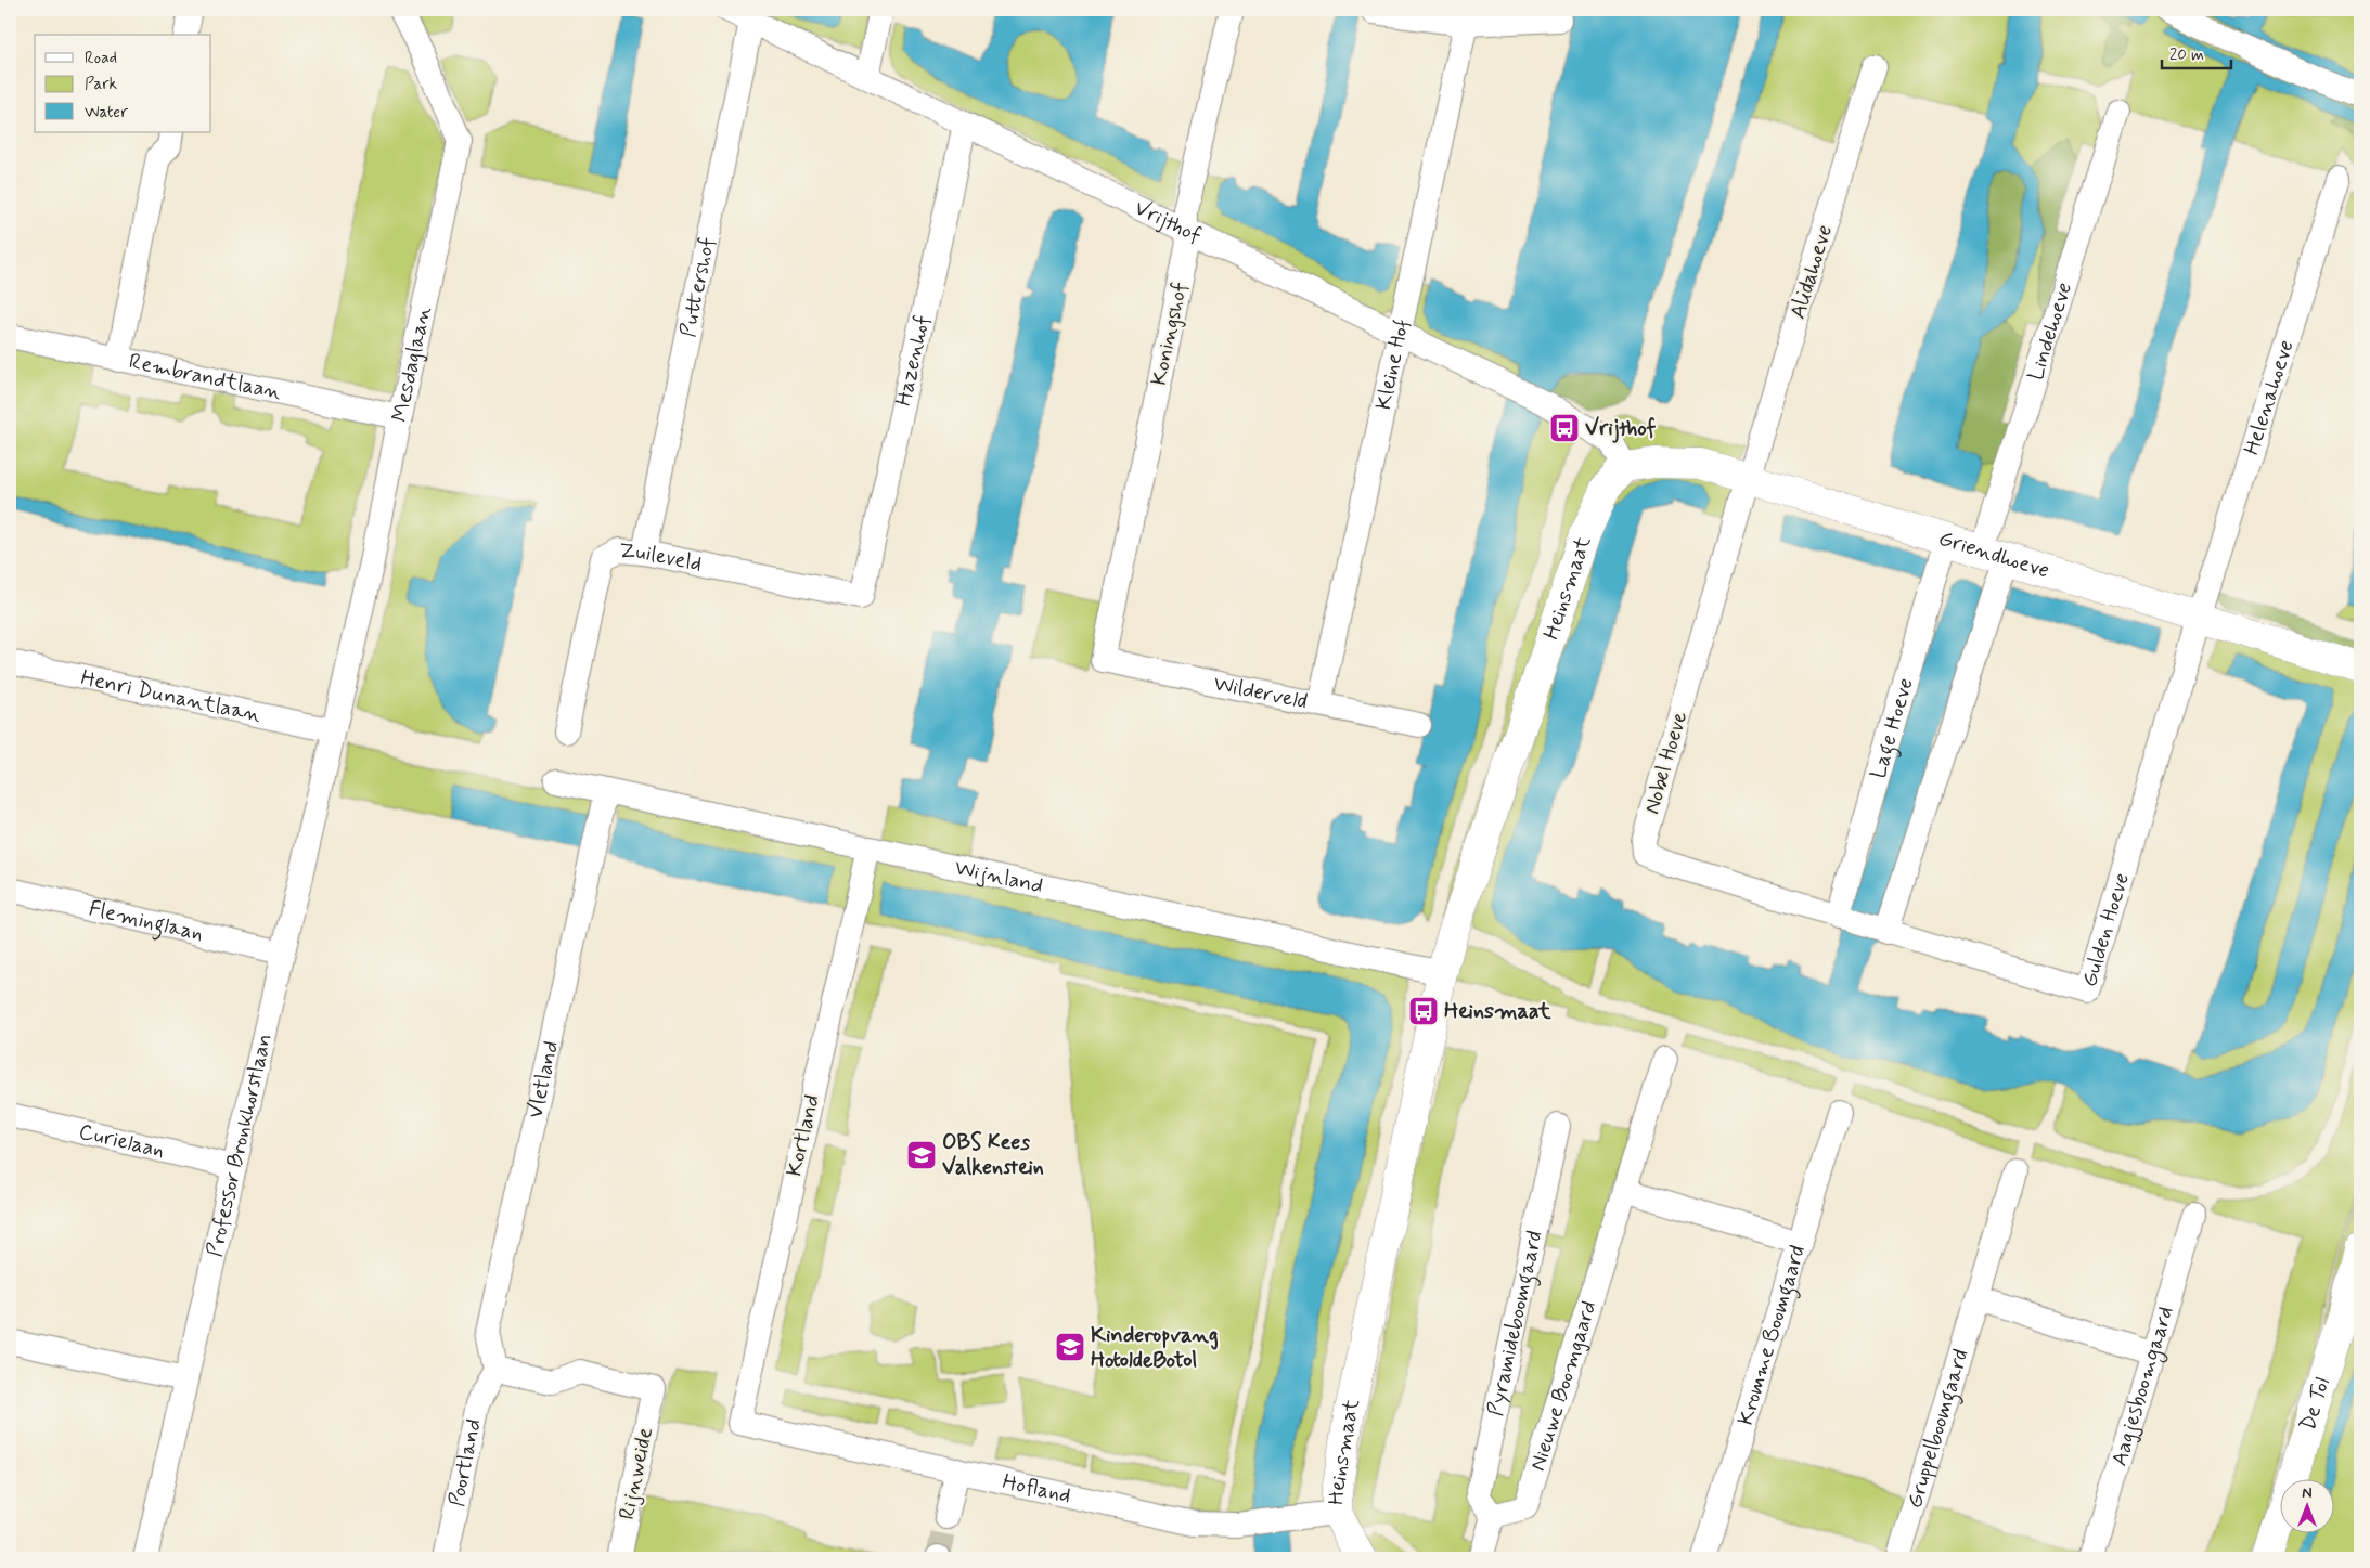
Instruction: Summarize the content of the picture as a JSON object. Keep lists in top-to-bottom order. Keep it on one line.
{"streets":{"street":["Vrijthof","Alidahoeve","Puttershof","Lindehoeve","Koningshof","Hazenhof","Kleine Hof","Mesdaglaan","Rembrandtlaan","Helenahoeve","Griendhoeve","Zuileveld","Heinsmaat","Wilderveld","Henri Dunantlaan","Lage Hoeve","Nobel Hoeve","Wijnland","Fleminglaan","Gulden Hoeve","Vletland","Kortland","Curielaan","Professor Bronkhorstlaan","Pyramideboomgaard","Kromme Boomgaard","Nieuwe Boomgaard","Aagjesboomgaard","De Tol","Gruppelboomgaard","Poortland","Rijnweide","Hofland"]},"crossings":[["Vrijthof","Puttershof"],["Vrijthof","Koningshof"],["Vrijthof","Hazenhof"],["Vrijthof","Kleine Hof"],["Vrijthof","Griendhoeve"],["Vrijthof","Heinsmaat"],["Alidahoeve","Griendhoeve"],["Alidahoeve","Nobel Hoeve"],["Puttershof","Zuileveld"],["Lindehoeve","Griendhoeve"],["Koningshof","Wilderveld"],["Hazenhof","Zuileveld"],["Kleine Hof","Wilderveld"],["Mesdaglaan","Rembrandtlaan"],["Mesdaglaan","Henri Dunantlaan"],["Mesdaglaan","Professor Bronkhorstlaan"],["Helenahoeve","Griendhoeve"],["Helenahoeve","Gulden Hoeve"],["Griendhoeve","Heinsmaat"],["Griendhoeve","Lage Hoeve"],["Griendhoeve","Nobel Hoeve"],["Griendhoeve","Gulden Hoeve"],["Heinsmaat","Wijnland"],["Heinsmaat","Hofland"],["Henri Dunantlaan","Professor Bronkhorstlaan"],["Lage Hoeve","Nobel Hoeve"],["Lage Hoeve","Gulden Hoeve"],["Nobel Hoeve","Gulden Hoeve"],["Wijnland","Vletland"],["Wijnland","Kortland"],["Fleminglaan","Professor Bronkhorstlaan"],["Vletland","Poortland"],["Vletland","Rijnweide"],["Kortland","Hofland"],["Curielaan","Professor Bronkhorstlaan"],["Pyramideboomgaard","Nieuwe Boomgaard"],["Poortland","Rijnweide"]],"places":{"bus stop":["Vrijthof","Heinsmaat"],"school or university":["OBS Kees Valkenstein","Kinderopvang HotoldeBotol"]},"legend":["Road","Park","Water"],"scale_bar":"20 m","north":"top"}
